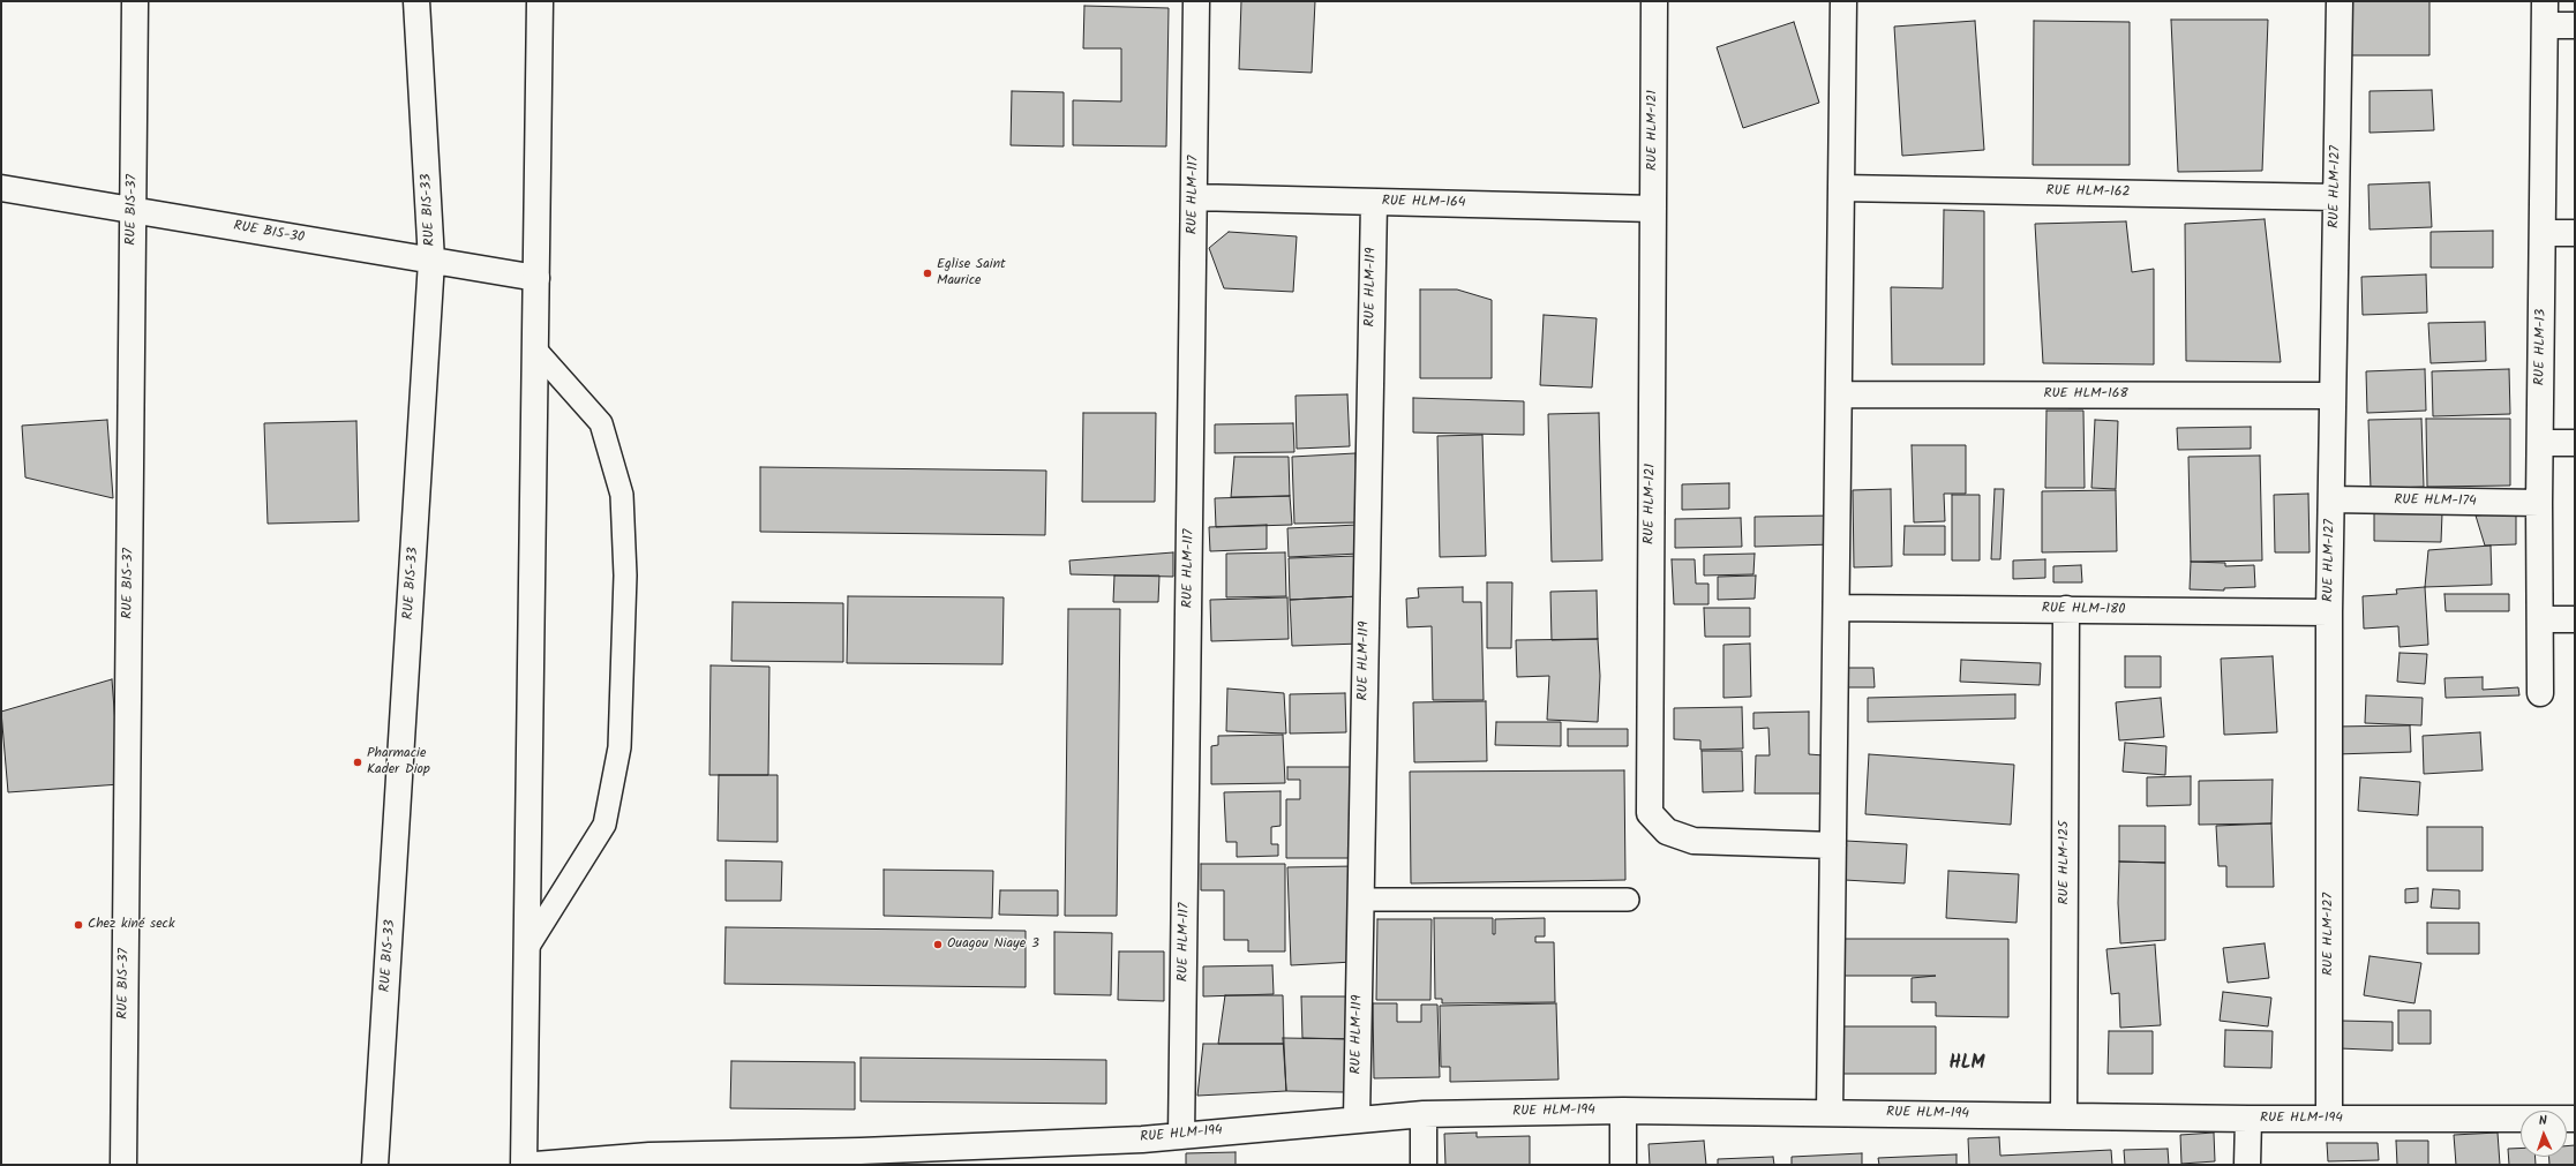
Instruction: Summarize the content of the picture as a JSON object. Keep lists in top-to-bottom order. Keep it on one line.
{"streets":{"street":["RUE HLM-121","RUE HLM-127","RUE HLM-162","RUE HLM-117","RUE HLM-164","RUE BIS-37","RUE BIS-33","RUE BIS-30","RUE HLM-119","RUE HLM-13","RUE HLM-168","RUE HLM-174","RUE HLM-180","RUE HLM-125","RUE HLM-194"]},"crossings":[["RUE HLM-121","RUE HLM-164"],["RUE HLM-127","RUE HLM-162"],["RUE HLM-127","RUE HLM-168"],["RUE HLM-127","RUE HLM-174"],["RUE HLM-127","RUE HLM-180"],["RUE HLM-127","RUE HLM-194"],["RUE HLM-117","RUE HLM-164"],["RUE HLM-117","RUE HLM-194"],["RUE HLM-164","RUE HLM-119"],["RUE BIS-37","RUE BIS-30"],["RUE BIS-33","RUE BIS-30"],["RUE HLM-119","RUE HLM-194"],["RUE HLM-13","RUE HLM-174"],["RUE HLM-180","RUE HLM-125"],["RUE HLM-125","RUE HLM-194"]],"districts":["HLM"],"places":["Eglise Saint Maurice","Pharmacie Kader Diop","Chez kiné seck","Ouagou Niaye 3"],"north":"top"}
